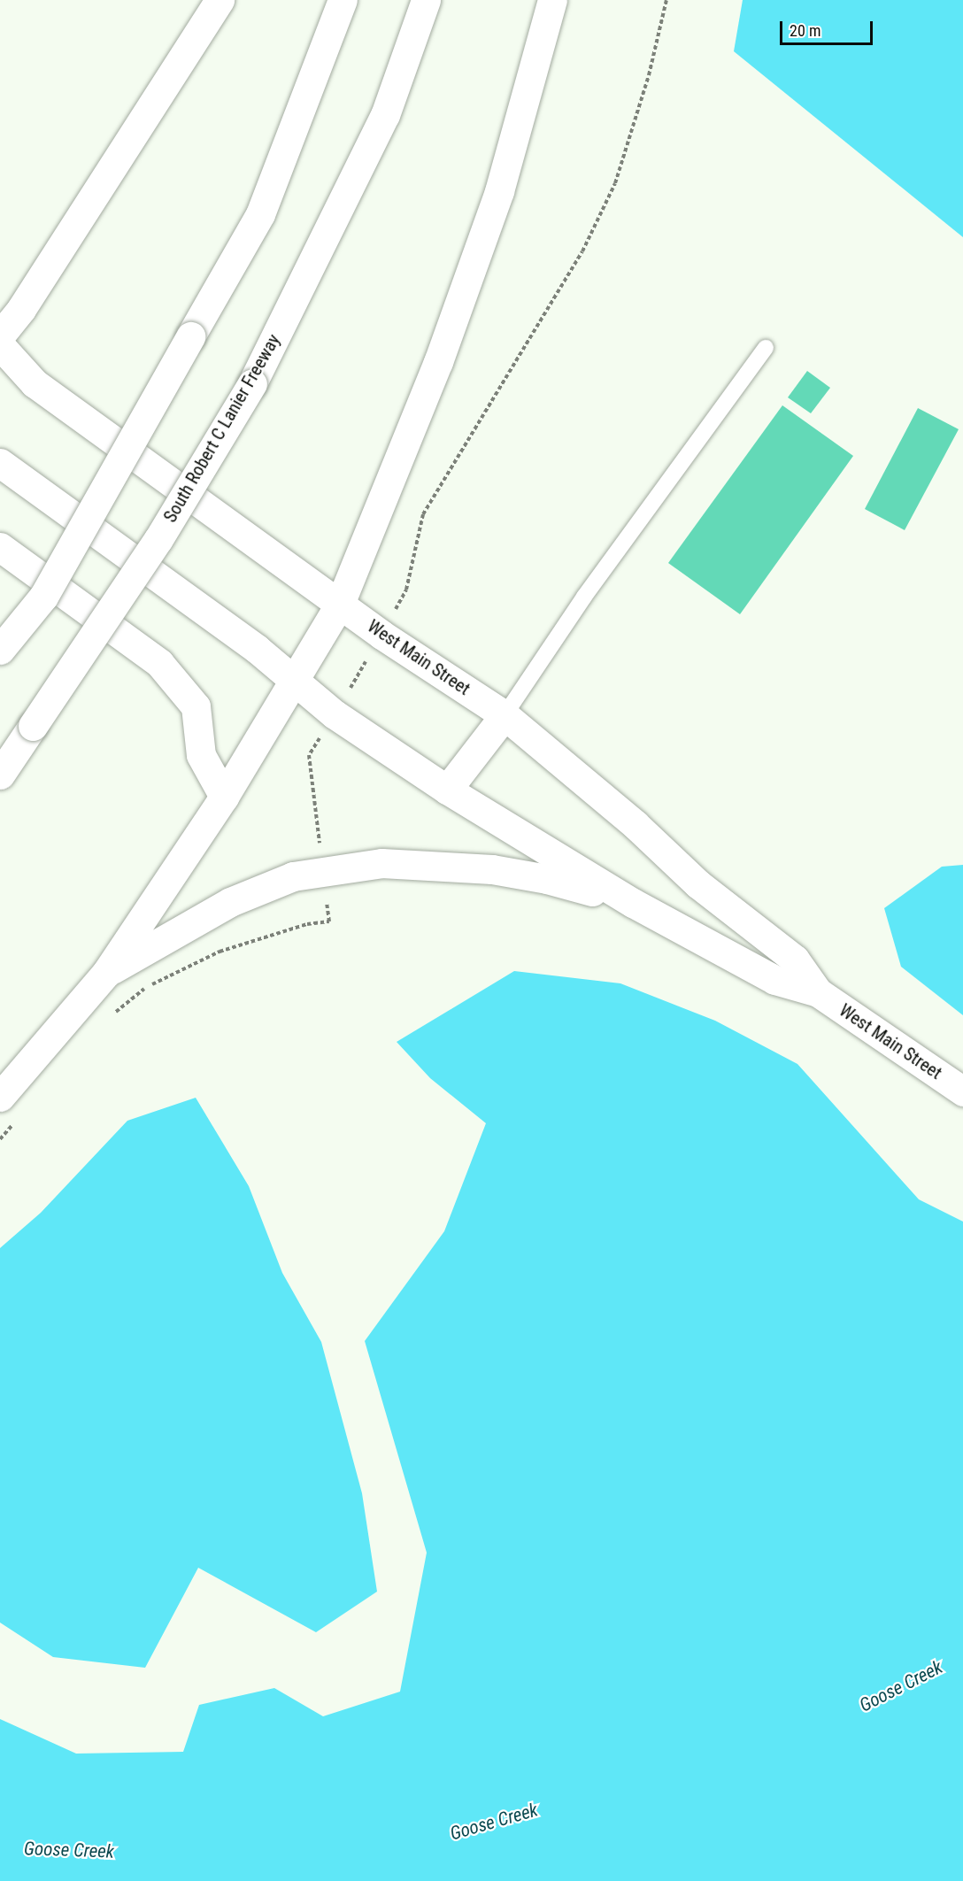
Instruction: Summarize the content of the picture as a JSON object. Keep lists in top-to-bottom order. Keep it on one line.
{"streets":{"main road":["South Robert C Lanier Freeway","West Main Street"]},"water":["Goose Creek"],"scale_bar":"20 m"}
